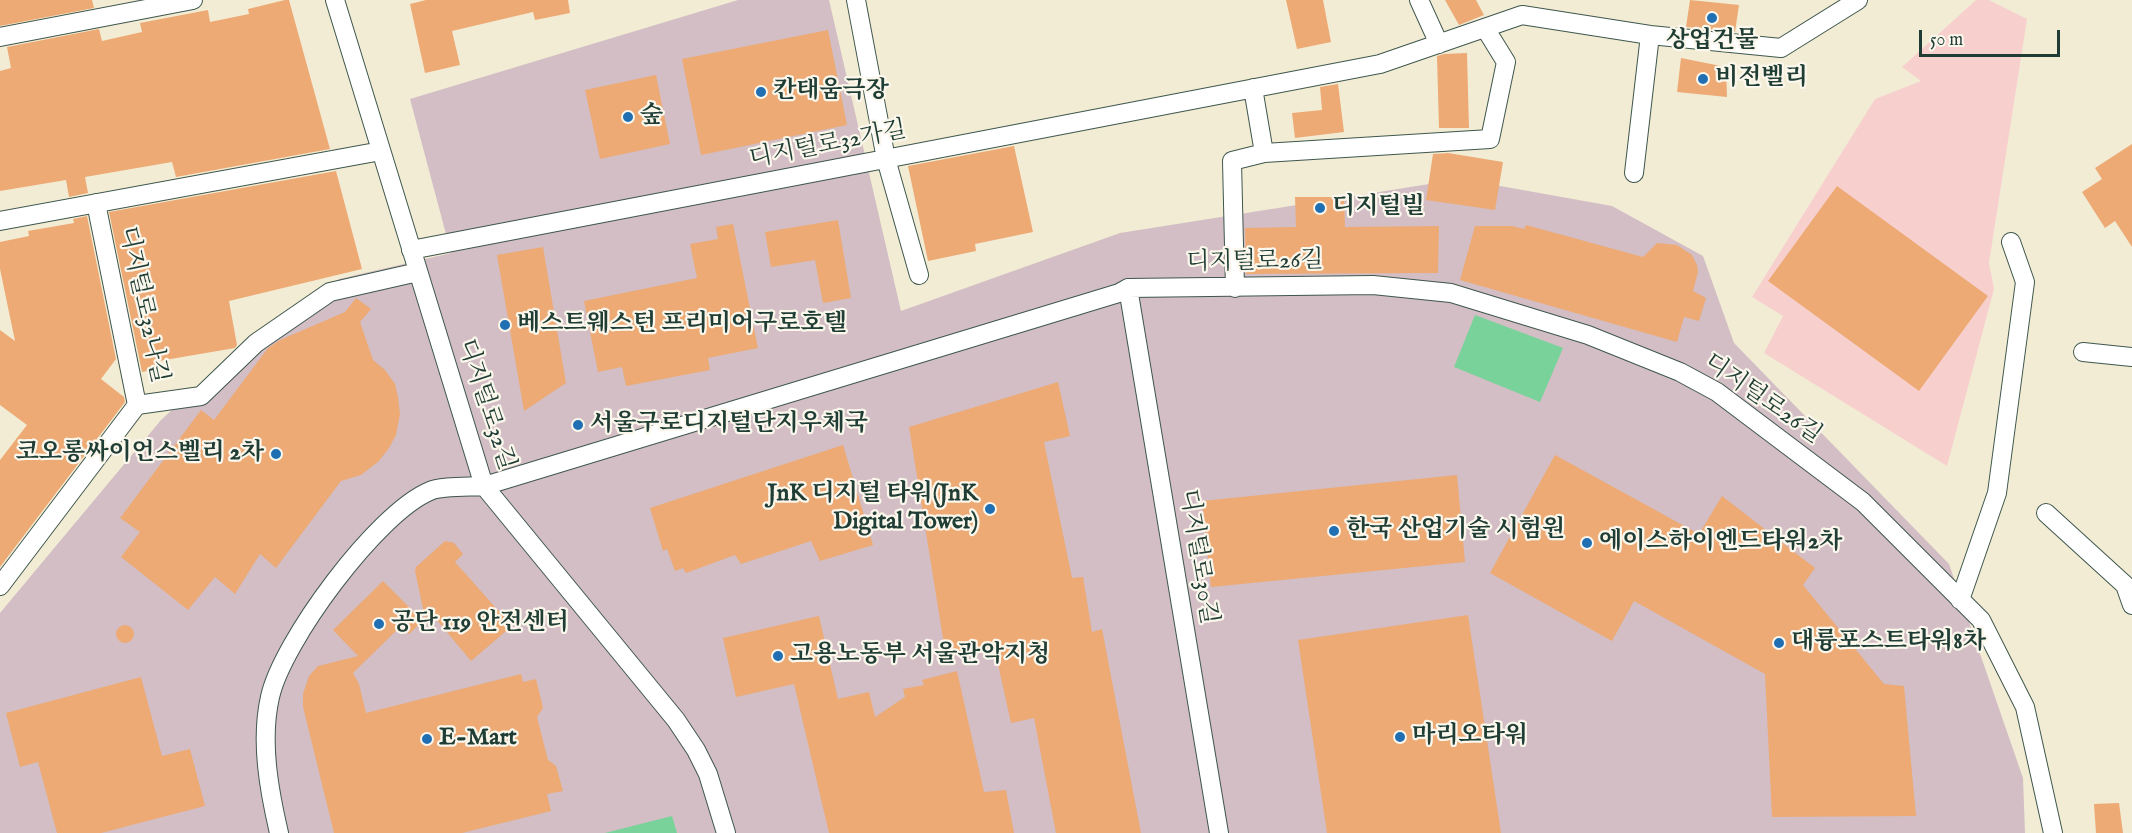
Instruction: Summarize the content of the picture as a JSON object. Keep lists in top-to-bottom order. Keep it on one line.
{"streets":{"street":["디지털로32가길","디지털로26길","디지털로32나길","디지털로32길","디지털로30길"]},"crossings":[["디지털로32가길","디지털로32길"],["디지털로26길","디지털로32길"],["디지털로26길","디지털로30길"],["디지털로32나길","디지털로32길"]],"places":["상업건물","비전벨리","칸태움극장","숲","디지털빌","베스트웨스턴 프리미어구로호텔","서울구로디지털단지우체국","코오롱싸이언스벨리 2차","JnK 디지털 타워(JnK Digital Tower)","한국 산업기술 시험원","에이스하이엔드타워2차","공단 119 안전센터","대륭포스트타워8차","고용노동부 서울관악지청","마리오타워","E-Mart"],"scale_bar":"50 m"}
